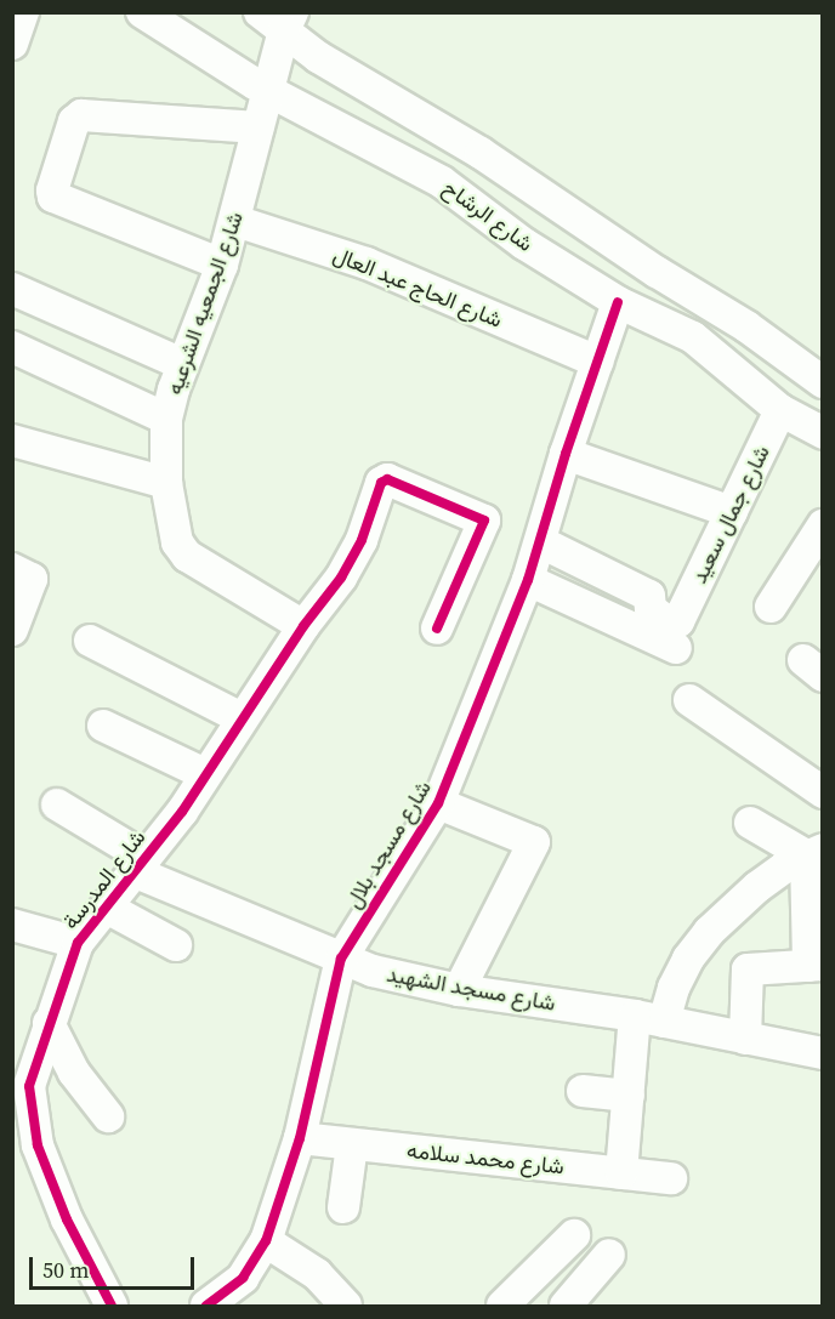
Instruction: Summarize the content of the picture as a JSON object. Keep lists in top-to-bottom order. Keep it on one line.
{"streets":{"street":["شارع الرشاح","شارع الحاج عبد العال","شارع الجمعيه الشرعيه","شارع جمال سعيد","شارع مسجد بلال","شارع المدرسة","شارع مسجد الشهيد","شارع محمد سلامه"]},"crossings":[["شارع الرشاح","شارع الجمعيه الشرعيه"],["شارع الرشاح","شارع جمال سعيد"],["شارع الرشاح","شارع مسجد بلال"],["شارع الحاج عبد العال","شارع الجمعيه الشرعيه"],["شارع الحاج عبد العال","شارع مسجد بلال"],["شارع الجمعيه الشرعيه","شارع المدرسة"],["شارع مسجد بلال","شارع مسجد الشهيد"],["شارع مسجد بلال","شارع محمد سلامه"],["شارع المدرسة","شارع مسجد الشهيد"]],"scale_bar":"50 m"}
